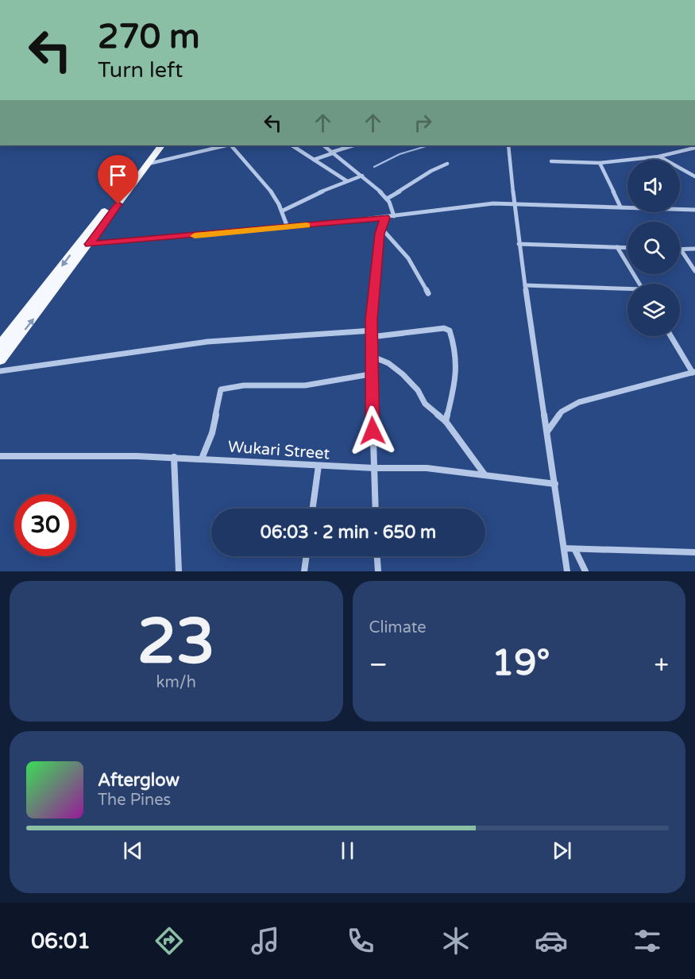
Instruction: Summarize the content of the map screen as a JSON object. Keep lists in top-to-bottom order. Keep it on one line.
{"streets":{"street":["Wukari Street"]},"page":{"turn":["270 m","Turn left"],"limit":"30","trip":"06:03 · 2 min · 650 m","tile":[["23","km/h"],"Climate"],"heat":["−","19°","+"],"song":["Afterglow","The Pines"],"tabs":"06:01"}}
